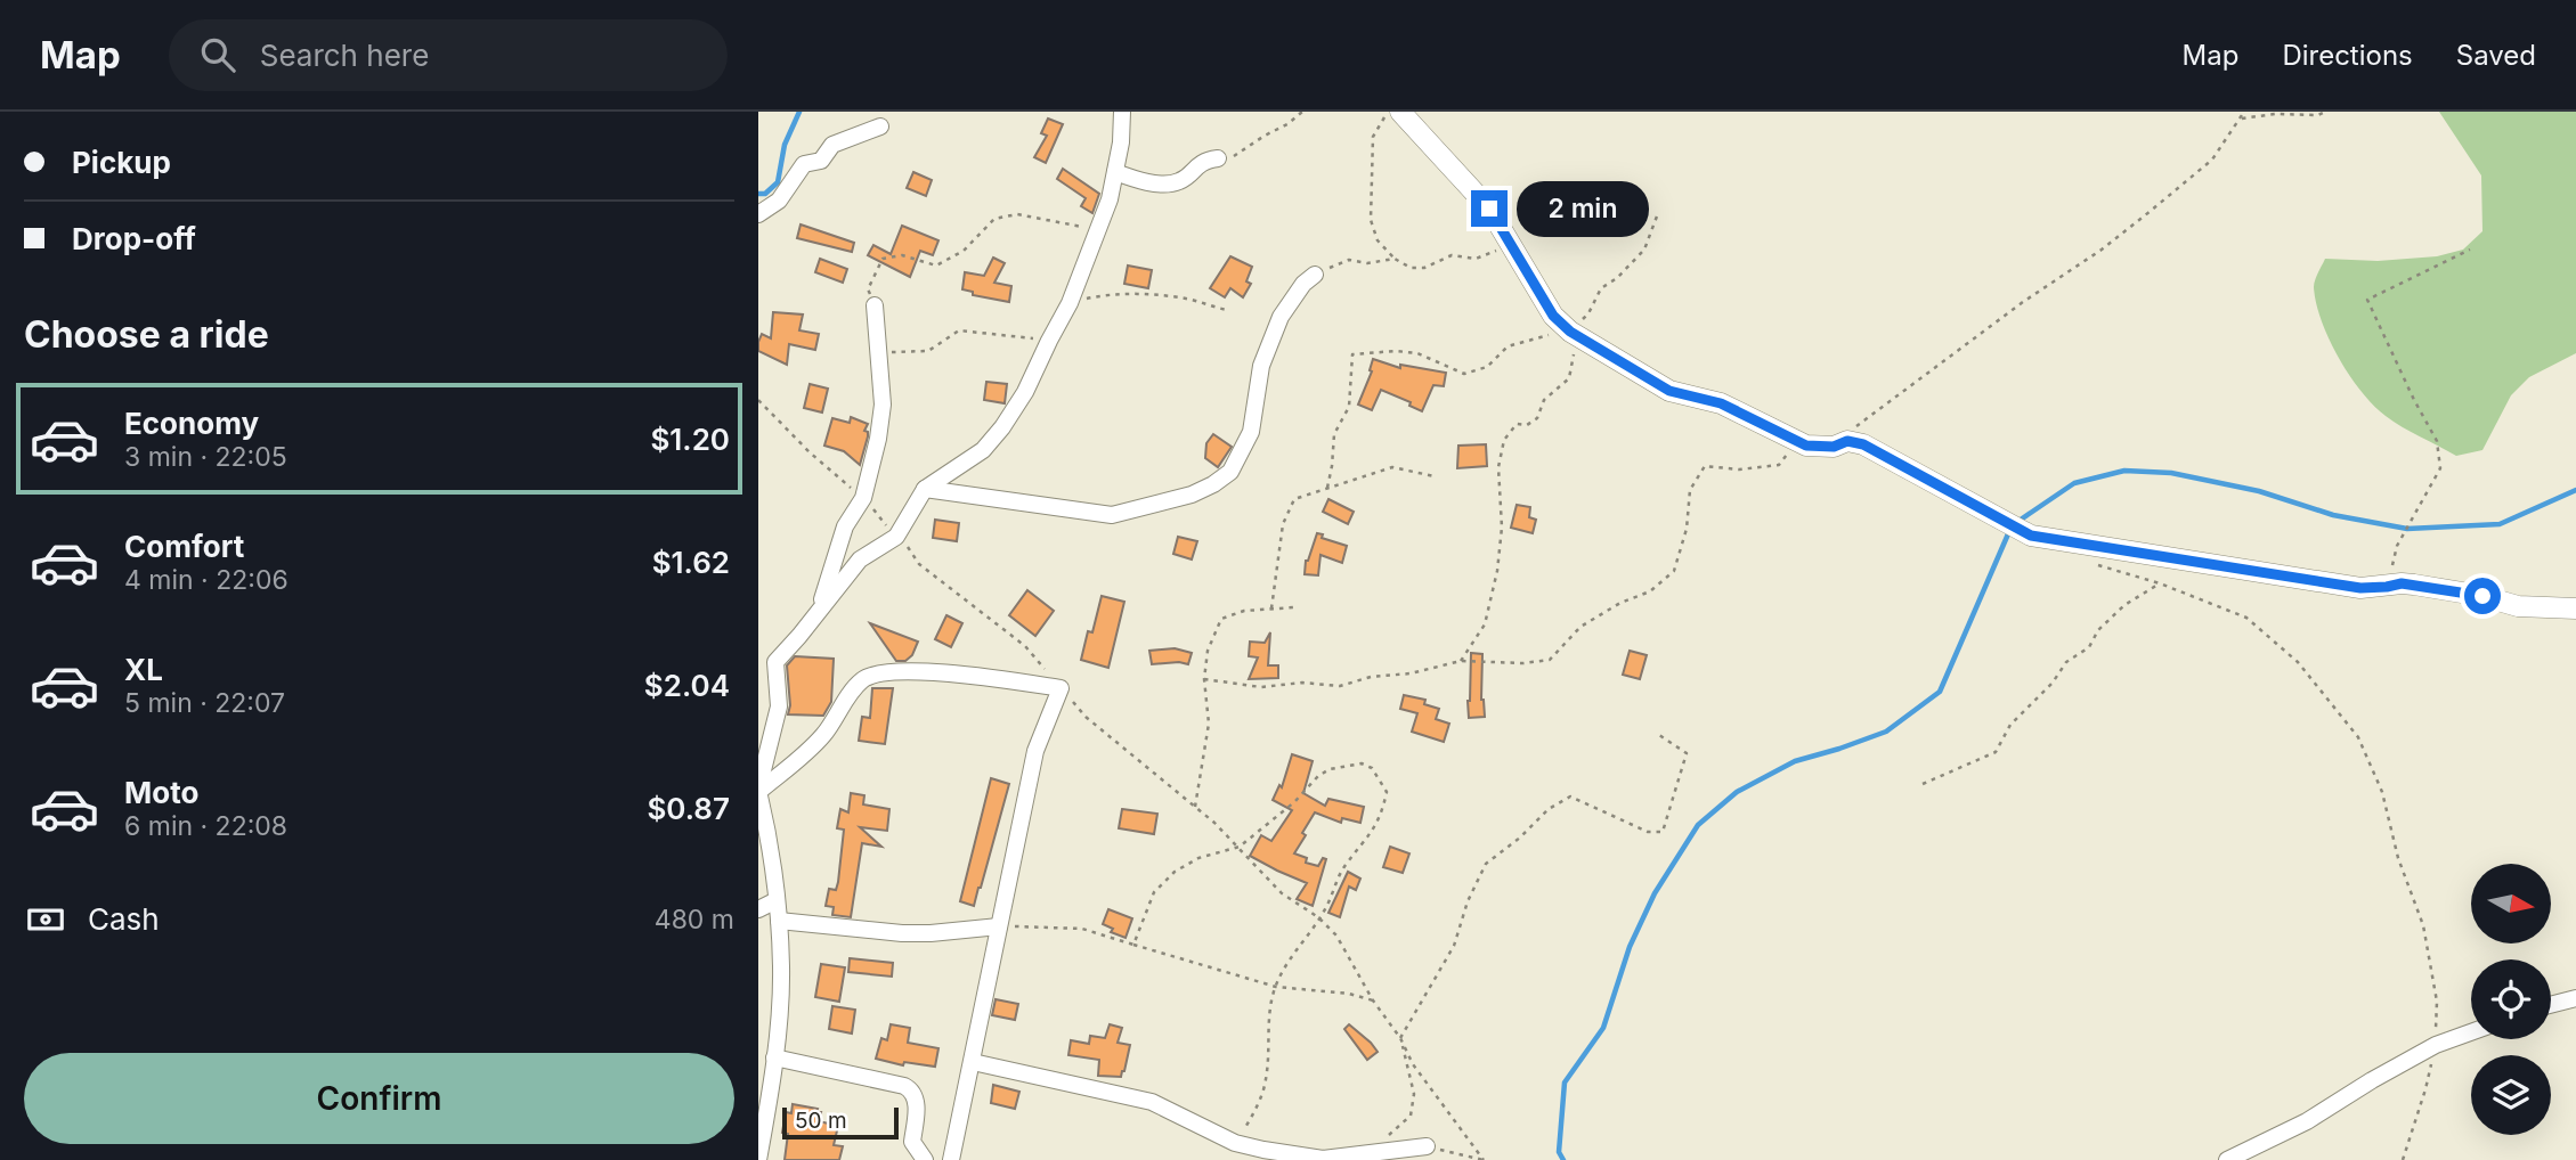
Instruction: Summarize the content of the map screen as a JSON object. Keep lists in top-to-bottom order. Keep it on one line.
{"scale_bar":"50 m","north":"right","page":{"header":"Map","search":"Search here","nav":["Map","Directions","Saved"],"banner":["Pickup","Drop-off"],"bubble":"2 min","heading":"Choose a ride","list":[{"name":"Economy","note":"3 min · 22:05","value":"$1.20"},{"name":"Comfort","note":"4 min · 22:06","value":"$1.62"},{"name":"XL","note":"5 min · 22:07","value":"$2.04"},{"name":"Moto","note":"6 min · 22:08","value":"$0.87"}],"pay":["Cash","480 m"],"buttons":"Confirm","scale":"50 m"}}
